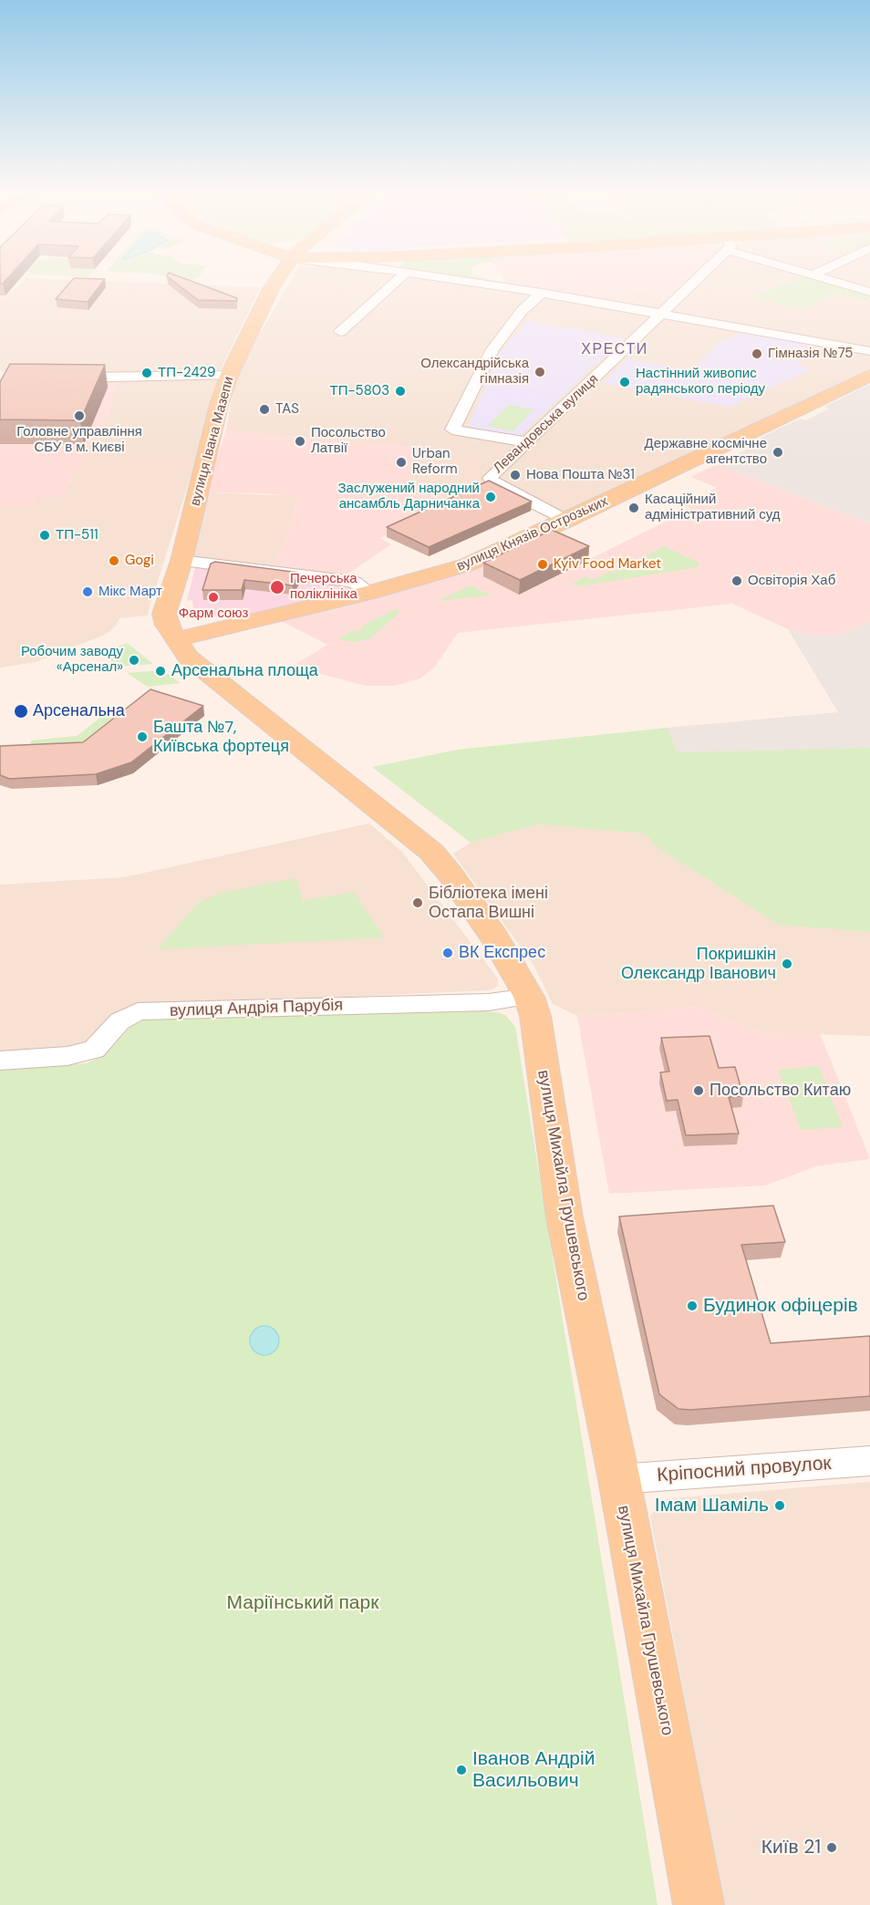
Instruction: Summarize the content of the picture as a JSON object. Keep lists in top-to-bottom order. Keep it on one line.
{"streets":{"main road":["вулиця Івана Мазепи","вулиця Князів Острозьких","вулиця Михайла Грушевського"],"street":["Левандовська вулиця","вулиця Андрія Парубія","Кріпосний провулок"]},"crossings":[["Левандовська вулиця","вулиця Князів Острозьких"],["вулиця Івана Мазепи","вулиця Князів Острозьких"],["вулиця Івана Мазепи","вулиця Михайла Грушевського"],["вулиця Князів Острозьких","вулиця Михайла Грушевського"],["вулиця Андрія Парубія","вулиця Михайла Грушевського"],["вулиця Михайла Грушевського","Кріпосний провулок"]],"districts":["ХРЕСТИ"],"parks":["Маріїнський парк"],"places":["Гімназія №75","Олександрійська гімназія","ТП-2429","Настінний живопис радянського періоду","ТП-5803","TAS","Головне управління СБУ в м. Києві","Посольство Латвії","Державне космічне агентство","Urban Reform","Нова Пошта №31","Заслужений народний ансамбль Дарничанка","Касаційний адміністративний суд","ТП-511","Gogi","Kyiv Food Market","Освіторія Хаб","Печерська поліклініка","Мікс Март","Фарм союз","Робочим заводу «Арсенал»","Арсенальна площа","Арсенальна","Башта №7, Київська фортеця","Бібліотека імені Остапа Вишні","ВК Експрес","Покришкін Олександр Іванович","Посольство Китаю","Будинок офіцерів","Імам Шаміль","Іванов Андрій Васильович","Київ 21"]}
